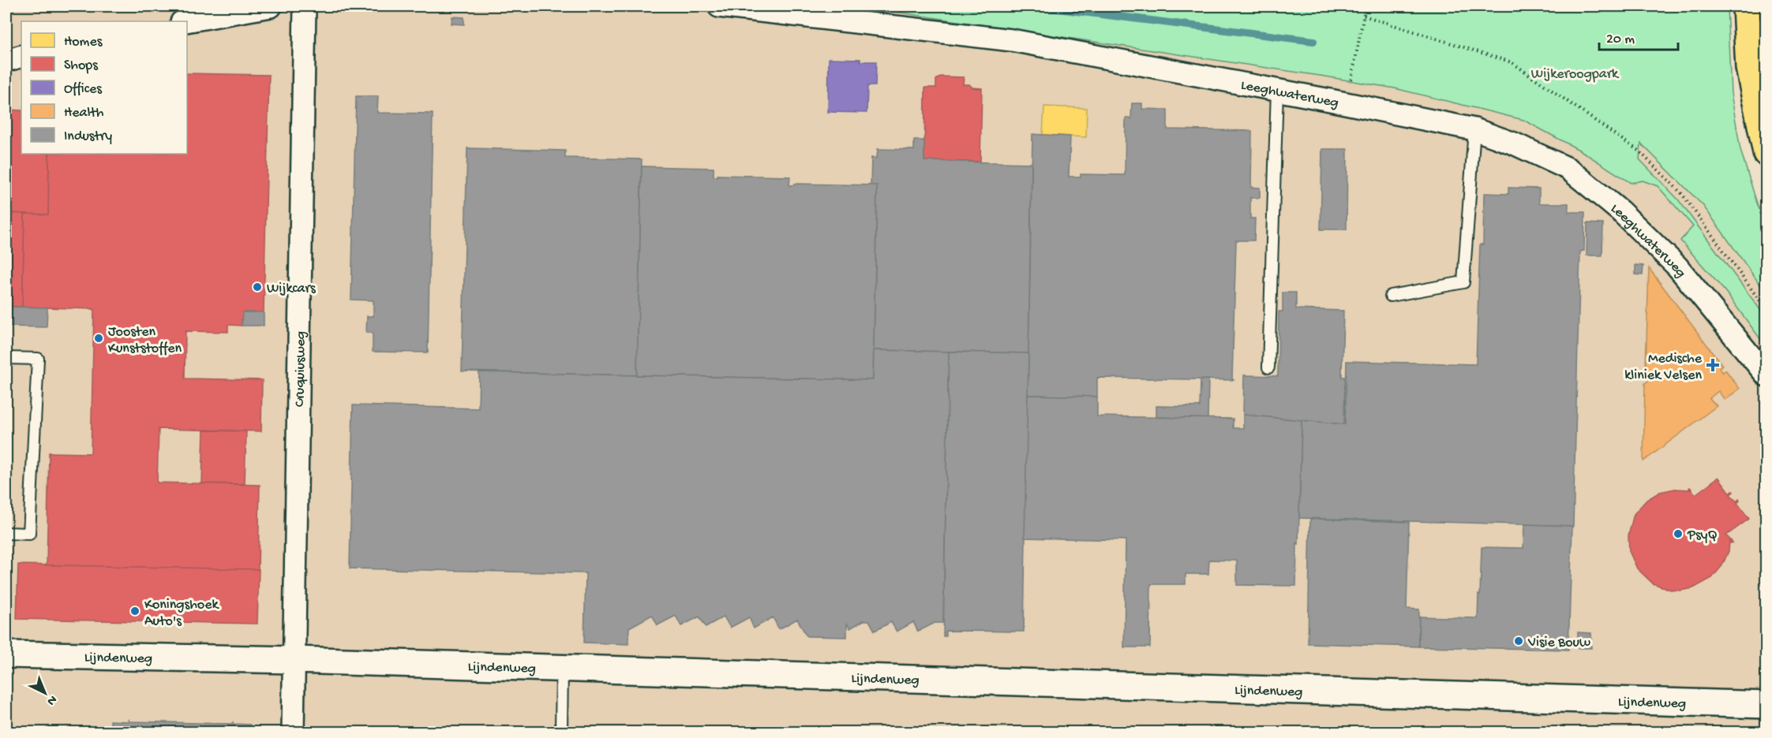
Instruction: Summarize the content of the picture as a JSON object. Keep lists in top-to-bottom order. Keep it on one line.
{"streets":{"street":["Leeghwaterweg","Cruquiusweg","Lijndenweg"]},"crossings":[["Cruquiusweg","Lijndenweg"]],"parks":["Wijkeroogpark"],"places":{"other":["Wijkcars","Joosten Kunststoffen","PsyQ","Koningshoek Auto's","Visie Bouw"],"health":["Medische kliniek Velsen"]},"legend":["Homes","Shops","Offices","Health","Industry"],"scale_bar":"20 m","north":"bottom right"}
